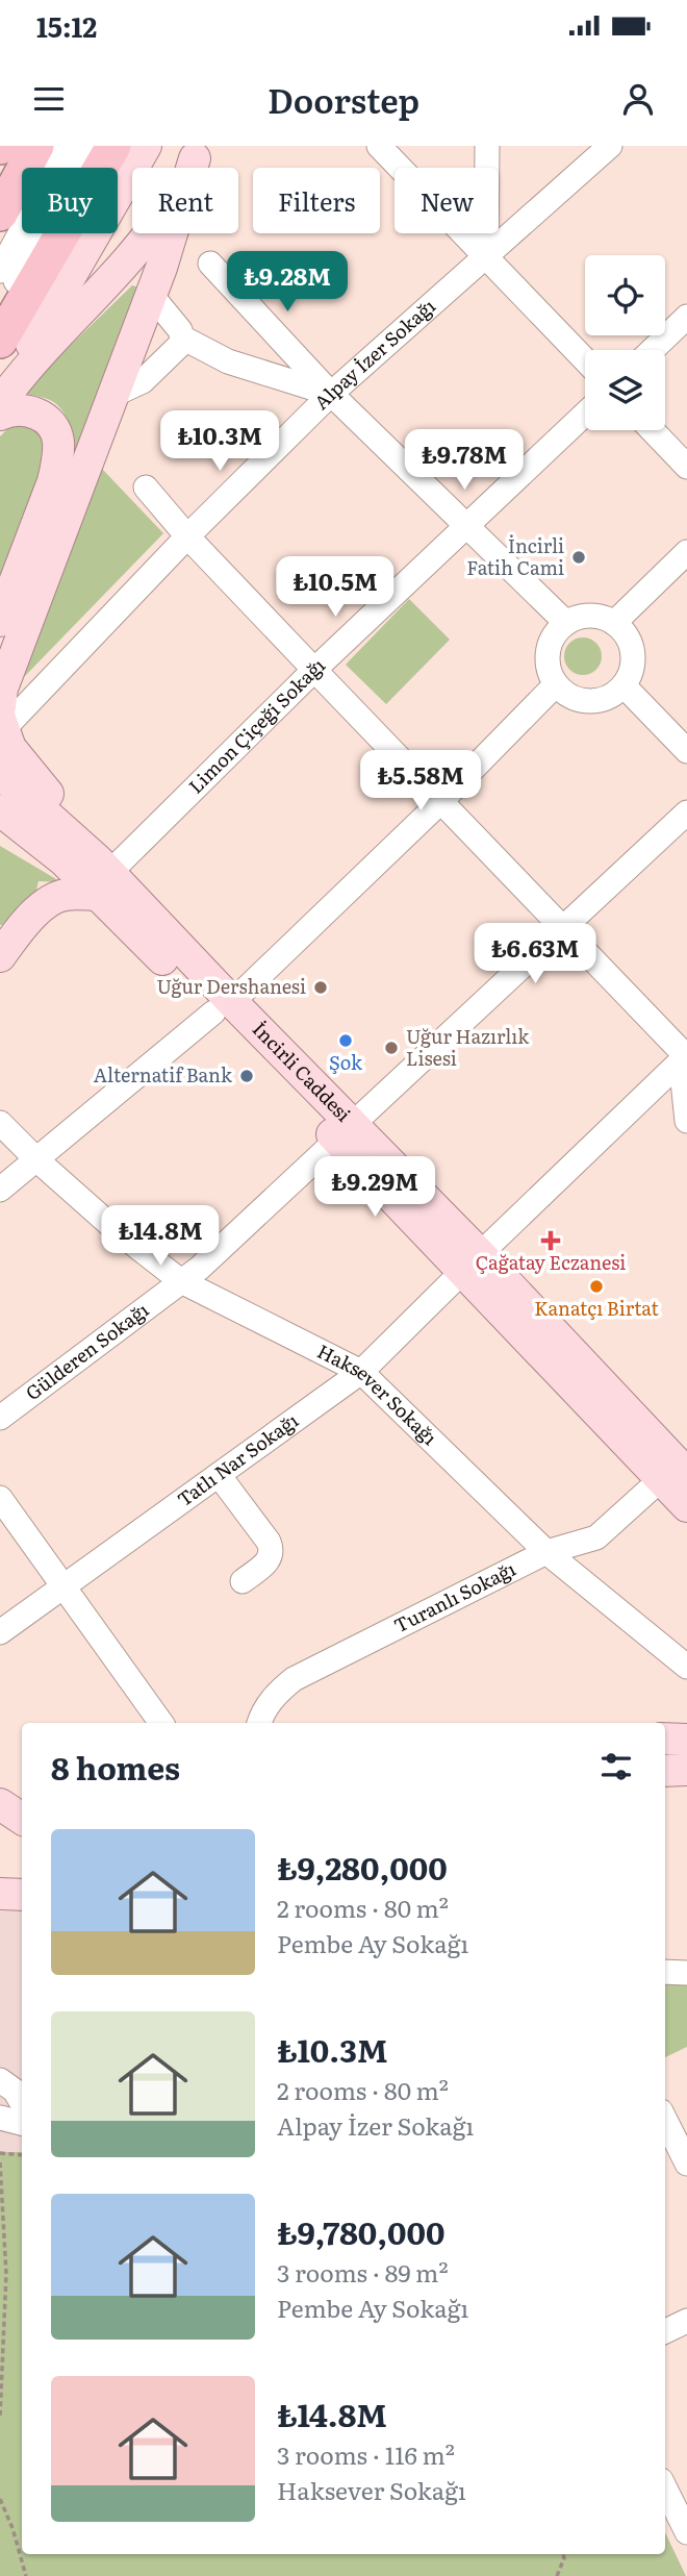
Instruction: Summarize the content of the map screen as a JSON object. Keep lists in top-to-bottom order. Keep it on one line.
{"streets":{"main road":["İncirli Caddesi"],"street":["Alpay İzer Sokağı","Limon Çiçeği Sokağı","Gülderen Sokağı","Haksever Sokağı","Tatlı Nar Sokağı","Turanlı Sokağı"]},"crossings":[["Limon Çiçeği Sokağı","İncirli Caddesi"],["İncirli Caddesi","Gülderen Sokağı"],["İncirli Caddesi","Tatlı Nar Sokağı"],["İncirli Caddesi","Turanlı Sokağı"],["Gülderen Sokağı","Haksever Sokağı"],["Haksever Sokağı","Tatlı Nar Sokağı"],["Haksever Sokağı","Turanlı Sokağı"]],"places":{"other":["İncirli Fatih Cami","Uğur Dershanesi","Şok","Uğur Hazırlık Lisesi","Alternatif Bank","Kanatçı Birtat"],"health":["Çağatay Eczanesi"]},"page":{"status":"15:12","header":"Doorstep","chip":["Buy","Rent","Filters","New"],"price":["₺9.28M","₺10.3M","₺9.78M","₺10.5M","₺5.58M","₺6.63M","₺9.29M","₺14.8M"],"heading":"8 homes","list":[{"name":"₺9,280,000","note":"2 rooms · 80 m² · Pembe Ay Sokağı"},{"name":"₺10.3M","note":"2 rooms · 80 m² · Alpay İzer Sokağı"},{"name":"₺9,780,000","note":"3 rooms · 89 m² · Pembe Ay Sokağı"},{"name":"₺14.8M","note":"3 rooms · 116 m² · Haksever Sokağı"}]}}
